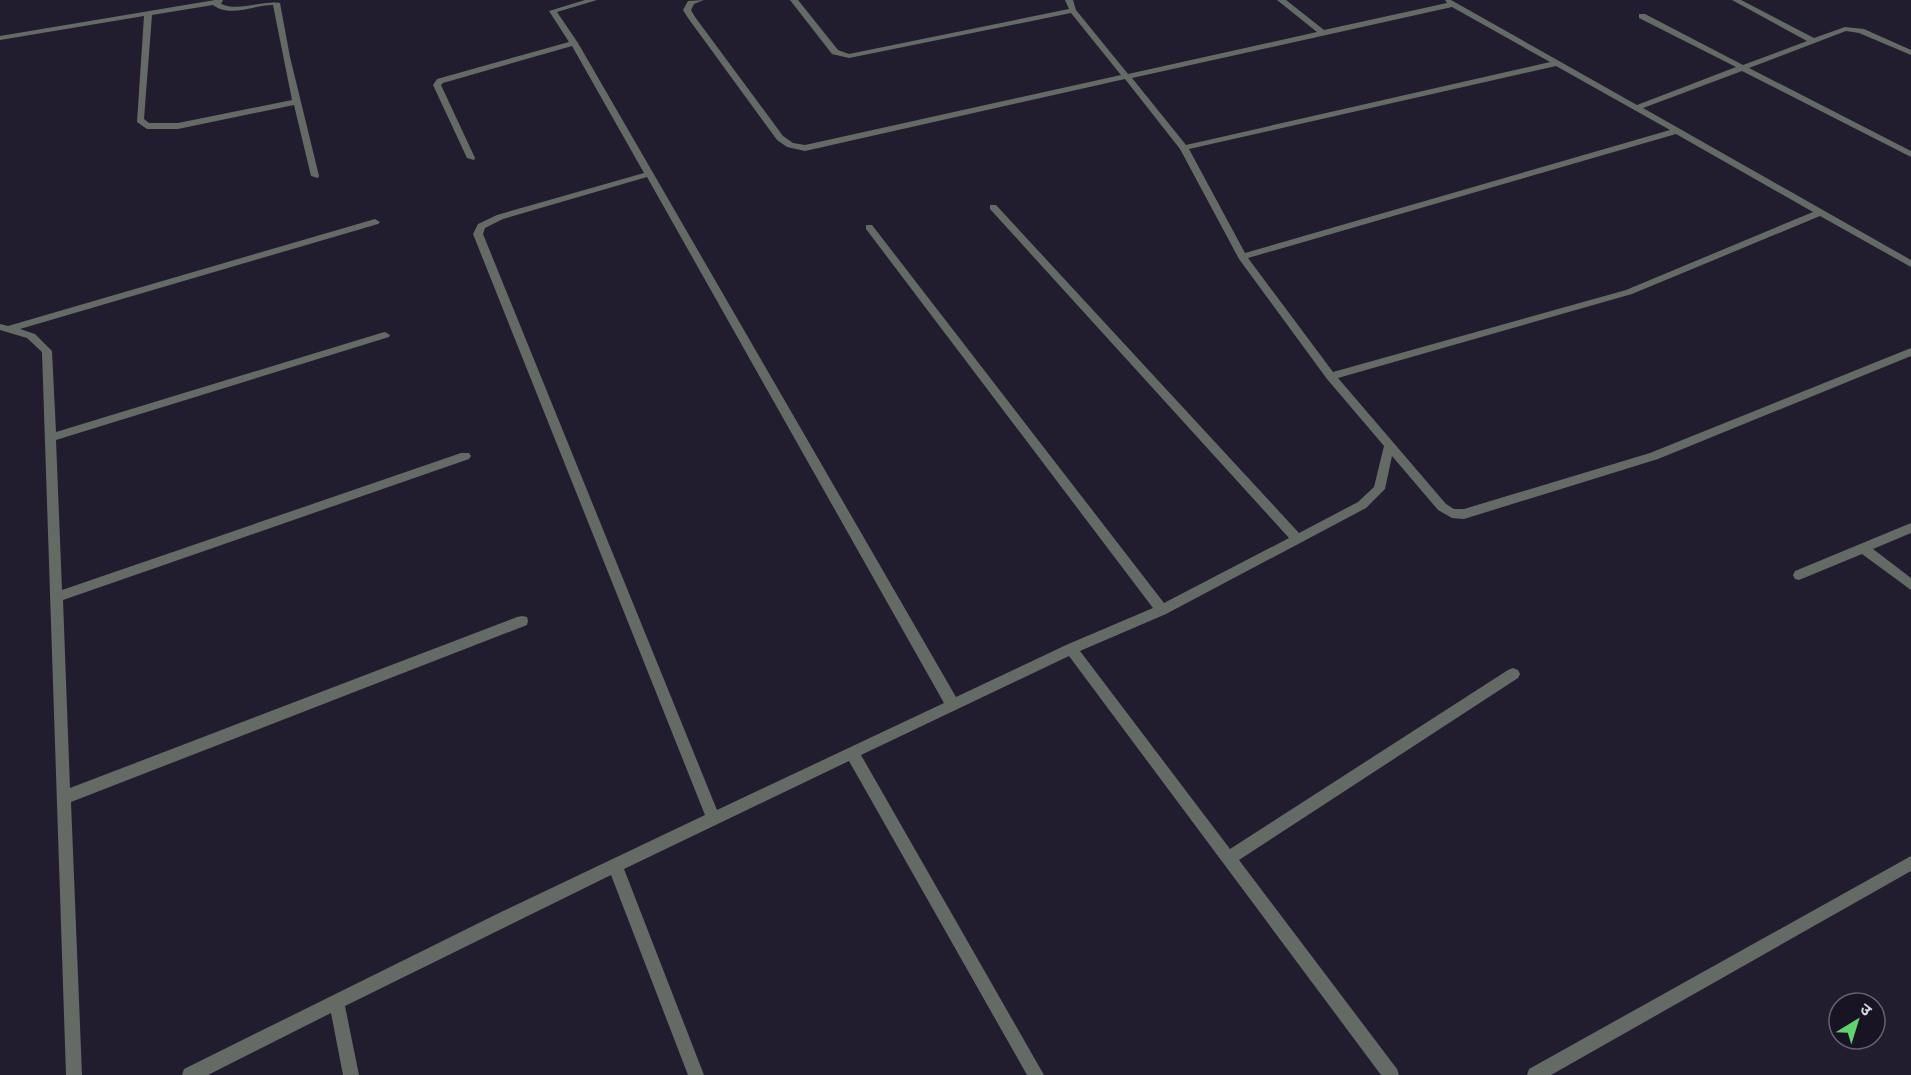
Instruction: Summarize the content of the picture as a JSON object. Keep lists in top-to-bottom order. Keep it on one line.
{"north":"top right"}
